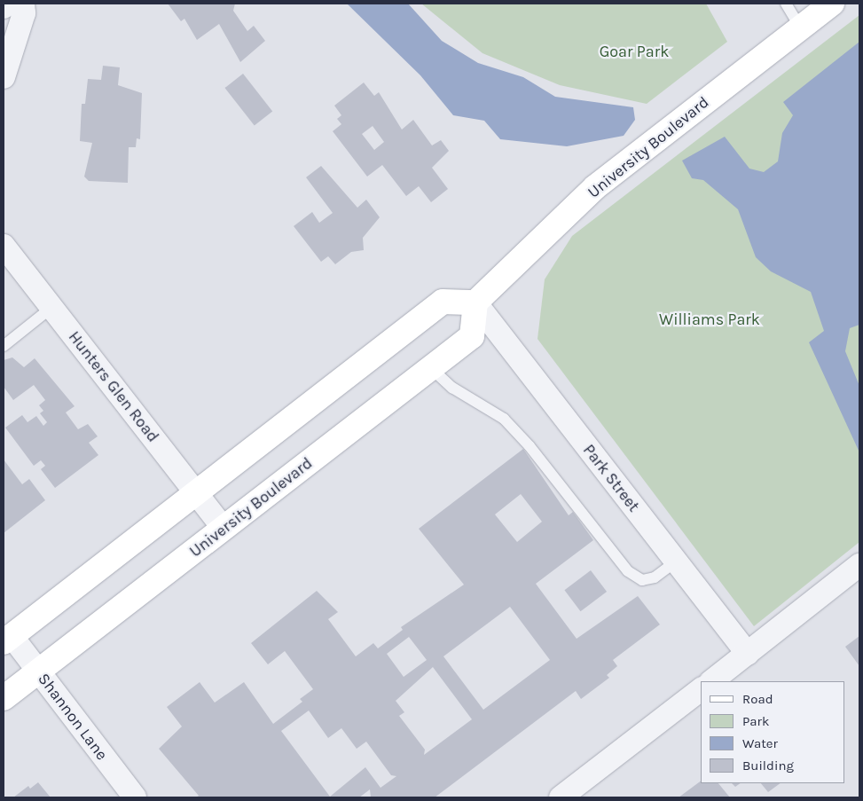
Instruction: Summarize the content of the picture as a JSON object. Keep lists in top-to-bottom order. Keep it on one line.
{"streets":{"street":["University Boulevard","Hunters Glen Road","Park Street","Shannon Lane"]},"crossings":[["University Boulevard","Hunters Glen Road"],["University Boulevard","Park Street"],["University Boulevard","Shannon Lane"]],"parks":["Goar Park","Williams Park"],"legend":["Road","Park","Water","Building"]}
